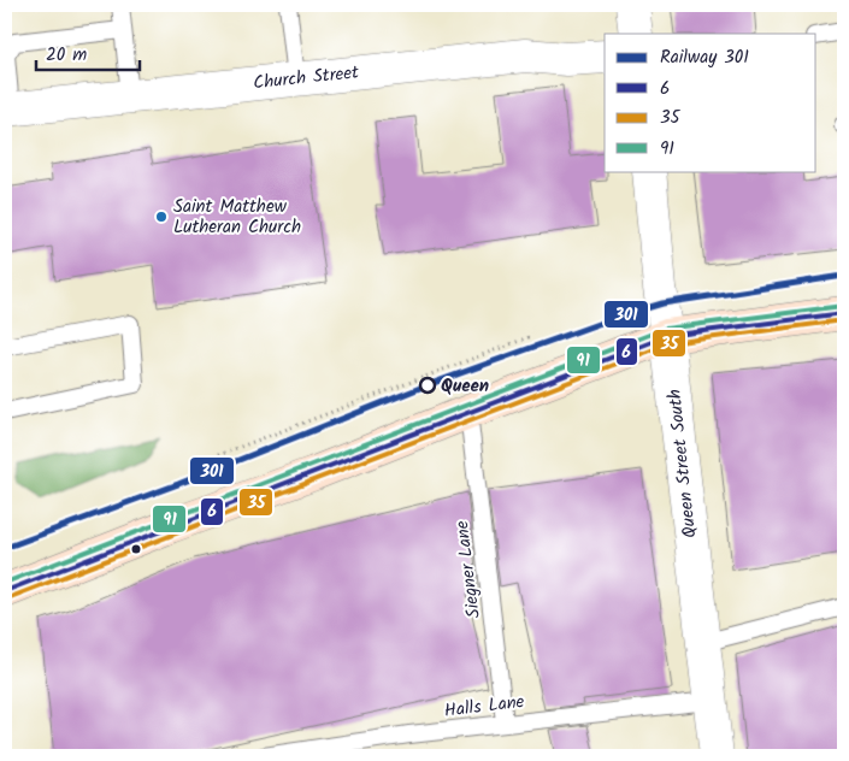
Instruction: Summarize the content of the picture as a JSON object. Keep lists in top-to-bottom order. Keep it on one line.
{"streets":{"street":["Church Street","Queen Street South"],"lane":["Siegner Lane","Halls Lane"]},"crossings":[["Queen Street South","Halls Lane"],["Siegner Lane","Halls Lane"]],"places":["Saint Matthew Lutheran Church","Queen"],"lines":["rail line 301","transit line 91","transit line 6","transit line 35"],"legend":["Railway 301","6","35","91"],"scale_bar":"20 m"}
